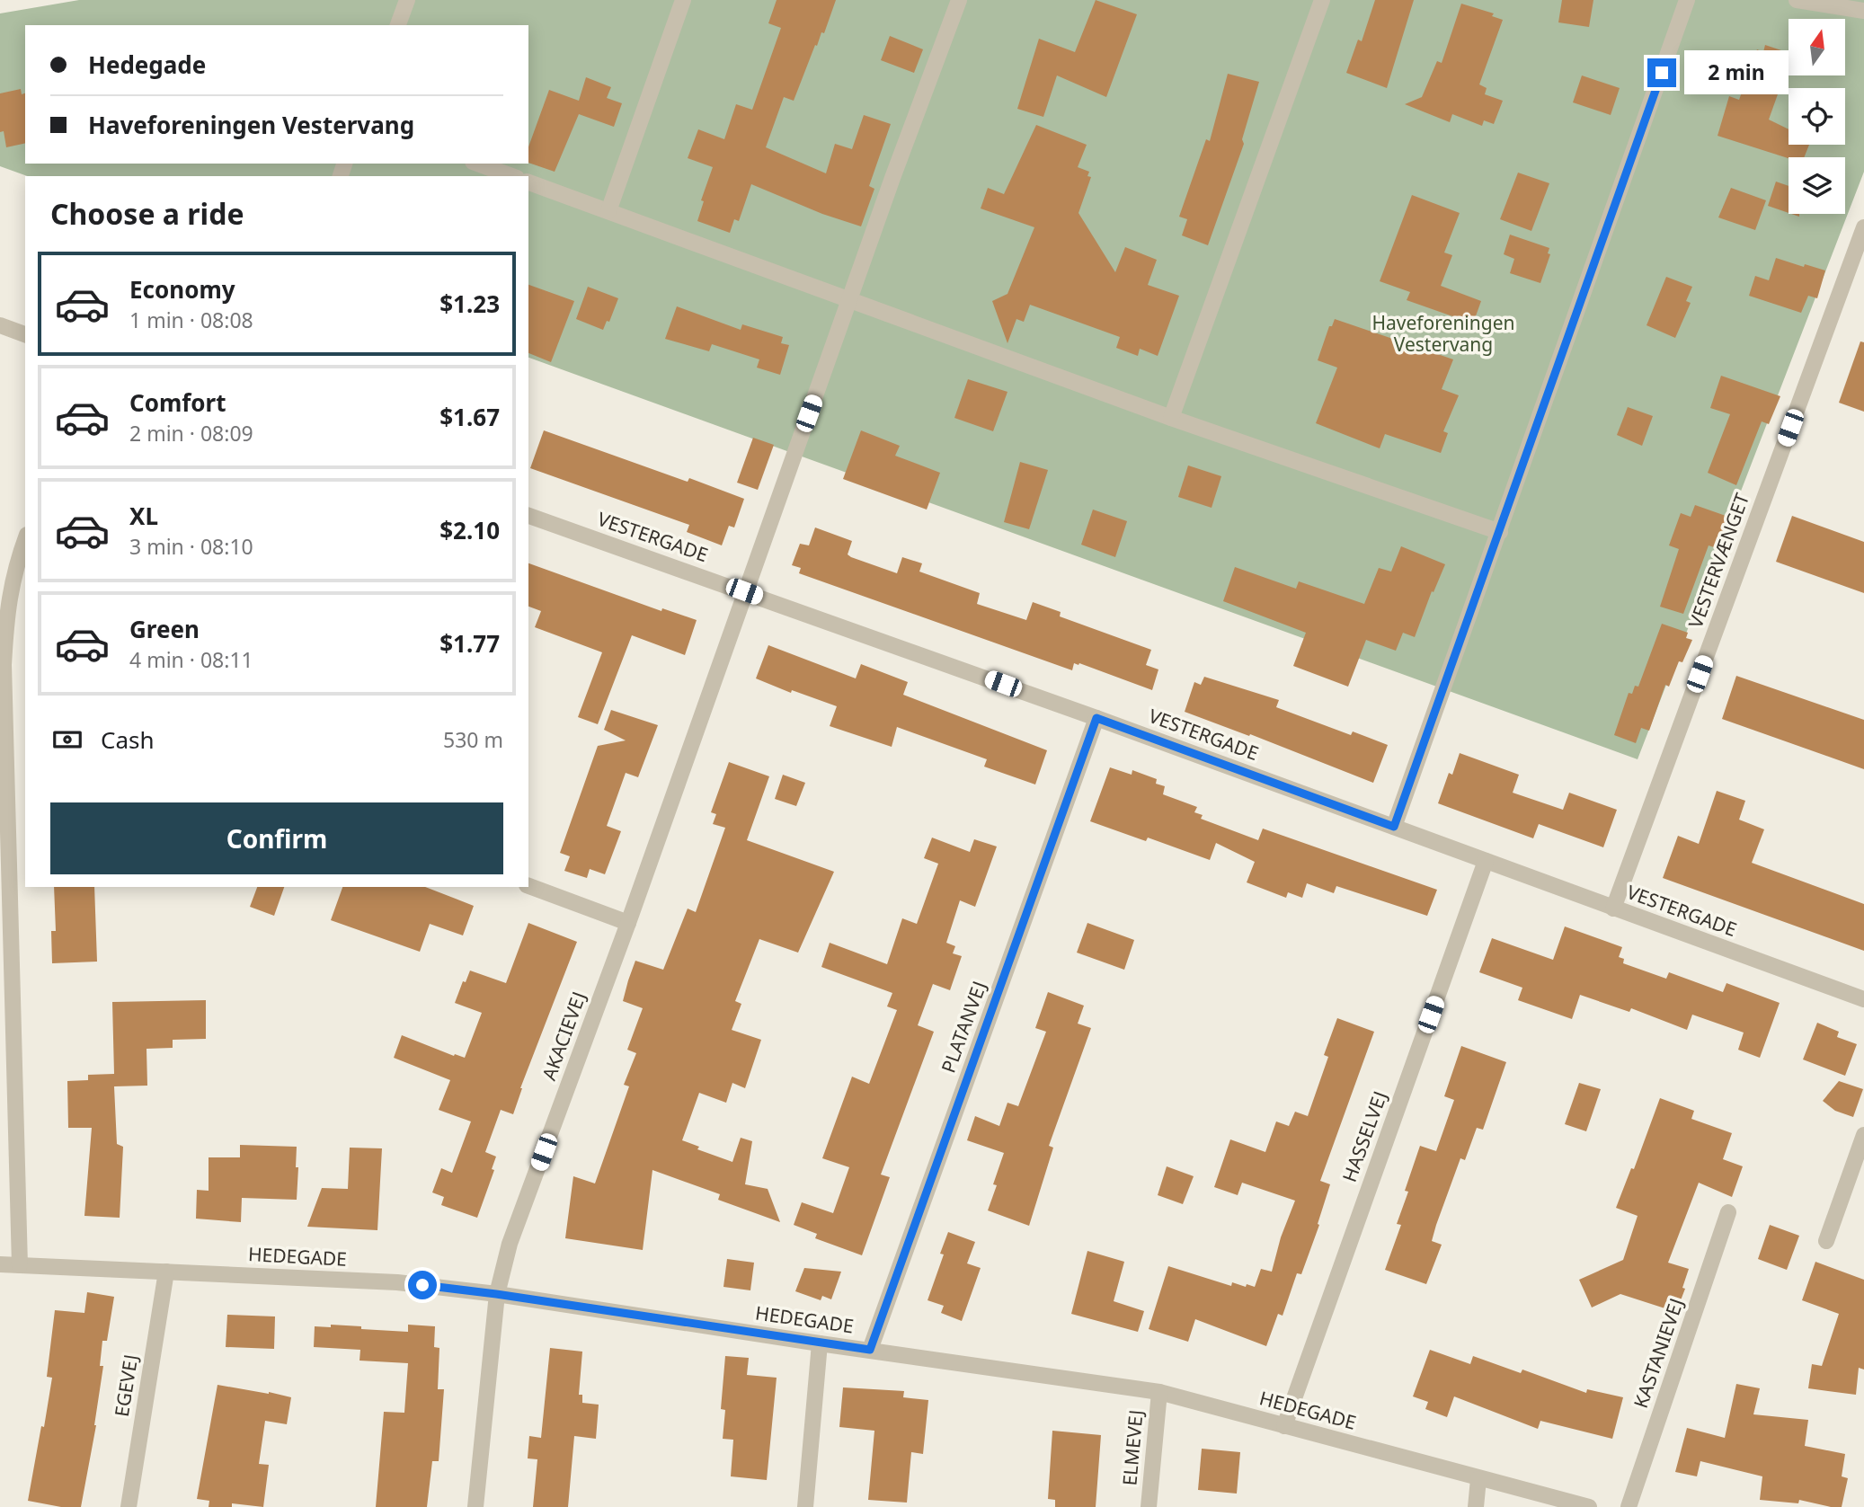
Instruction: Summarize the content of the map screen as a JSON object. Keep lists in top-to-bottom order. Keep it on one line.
{"streets":{"street":["VESTERGADE","VESTERVÆNGET","PLATANVEJ","AKACIEVEJ","HASSELVEJ","HEDEGADE","KASTANIEVEJ","EGEVEJ","ELMEVEJ"]},"crossings":[["VESTERGADE","VESTERVÆNGET"],["VESTERGADE","PLATANVEJ"],["VESTERGADE","AKACIEVEJ"],["VESTERGADE","HASSELVEJ"],["PLATANVEJ","HEDEGADE"],["AKACIEVEJ","HEDEGADE"],["HASSELVEJ","HEDEGADE"],["HEDEGADE","EGEVEJ"],["HEDEGADE","ELMEVEJ"]],"parks":["Haveforeningen Vestervang"],"north":"top","page":{"banner":["Hedegade","Haveforeningen Vestervang"],"bubble":"2 min","heading":"Choose a ride","list":[{"name":"Economy","note":"1 min · 08:08","value":"$1.23"},{"name":"Comfort","note":"2 min · 08:09","value":"$1.67"},{"name":"XL","note":"3 min · 08:10","value":"$2.10"},{"name":"Green","note":"4 min · 08:11","value":"$1.77"}],"pay":["Cash","530 m"],"buttons":"Confirm"}}
